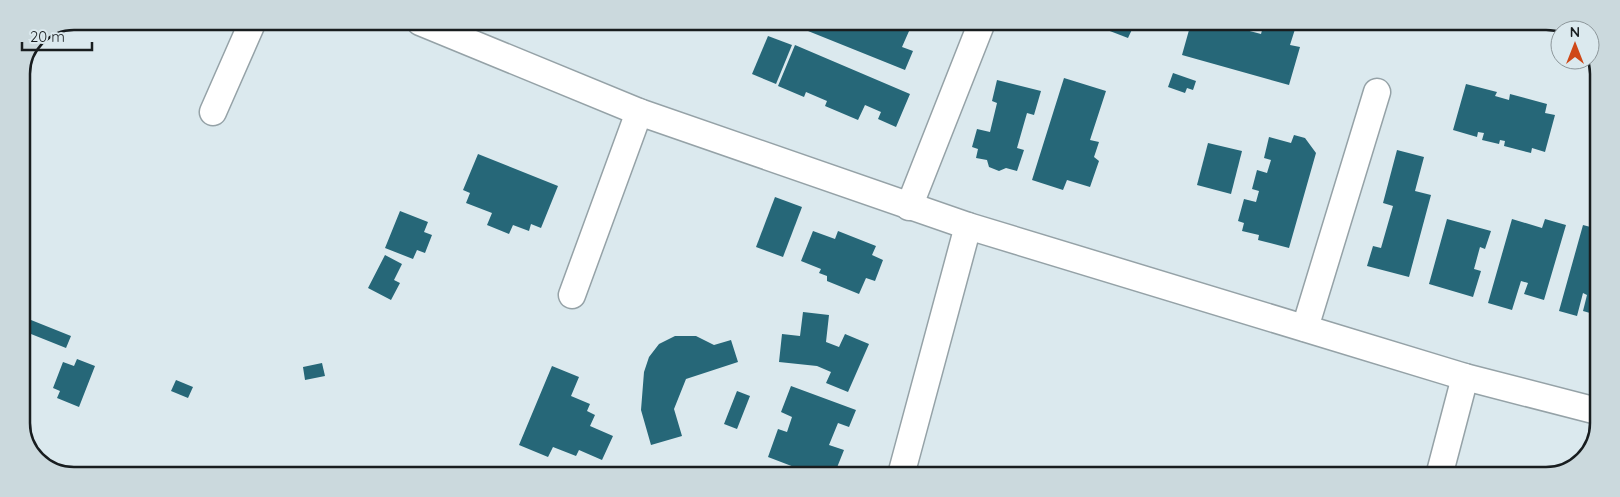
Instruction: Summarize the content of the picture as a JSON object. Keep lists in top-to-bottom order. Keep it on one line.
{"scale_bar":"20 m","north":"top"}
